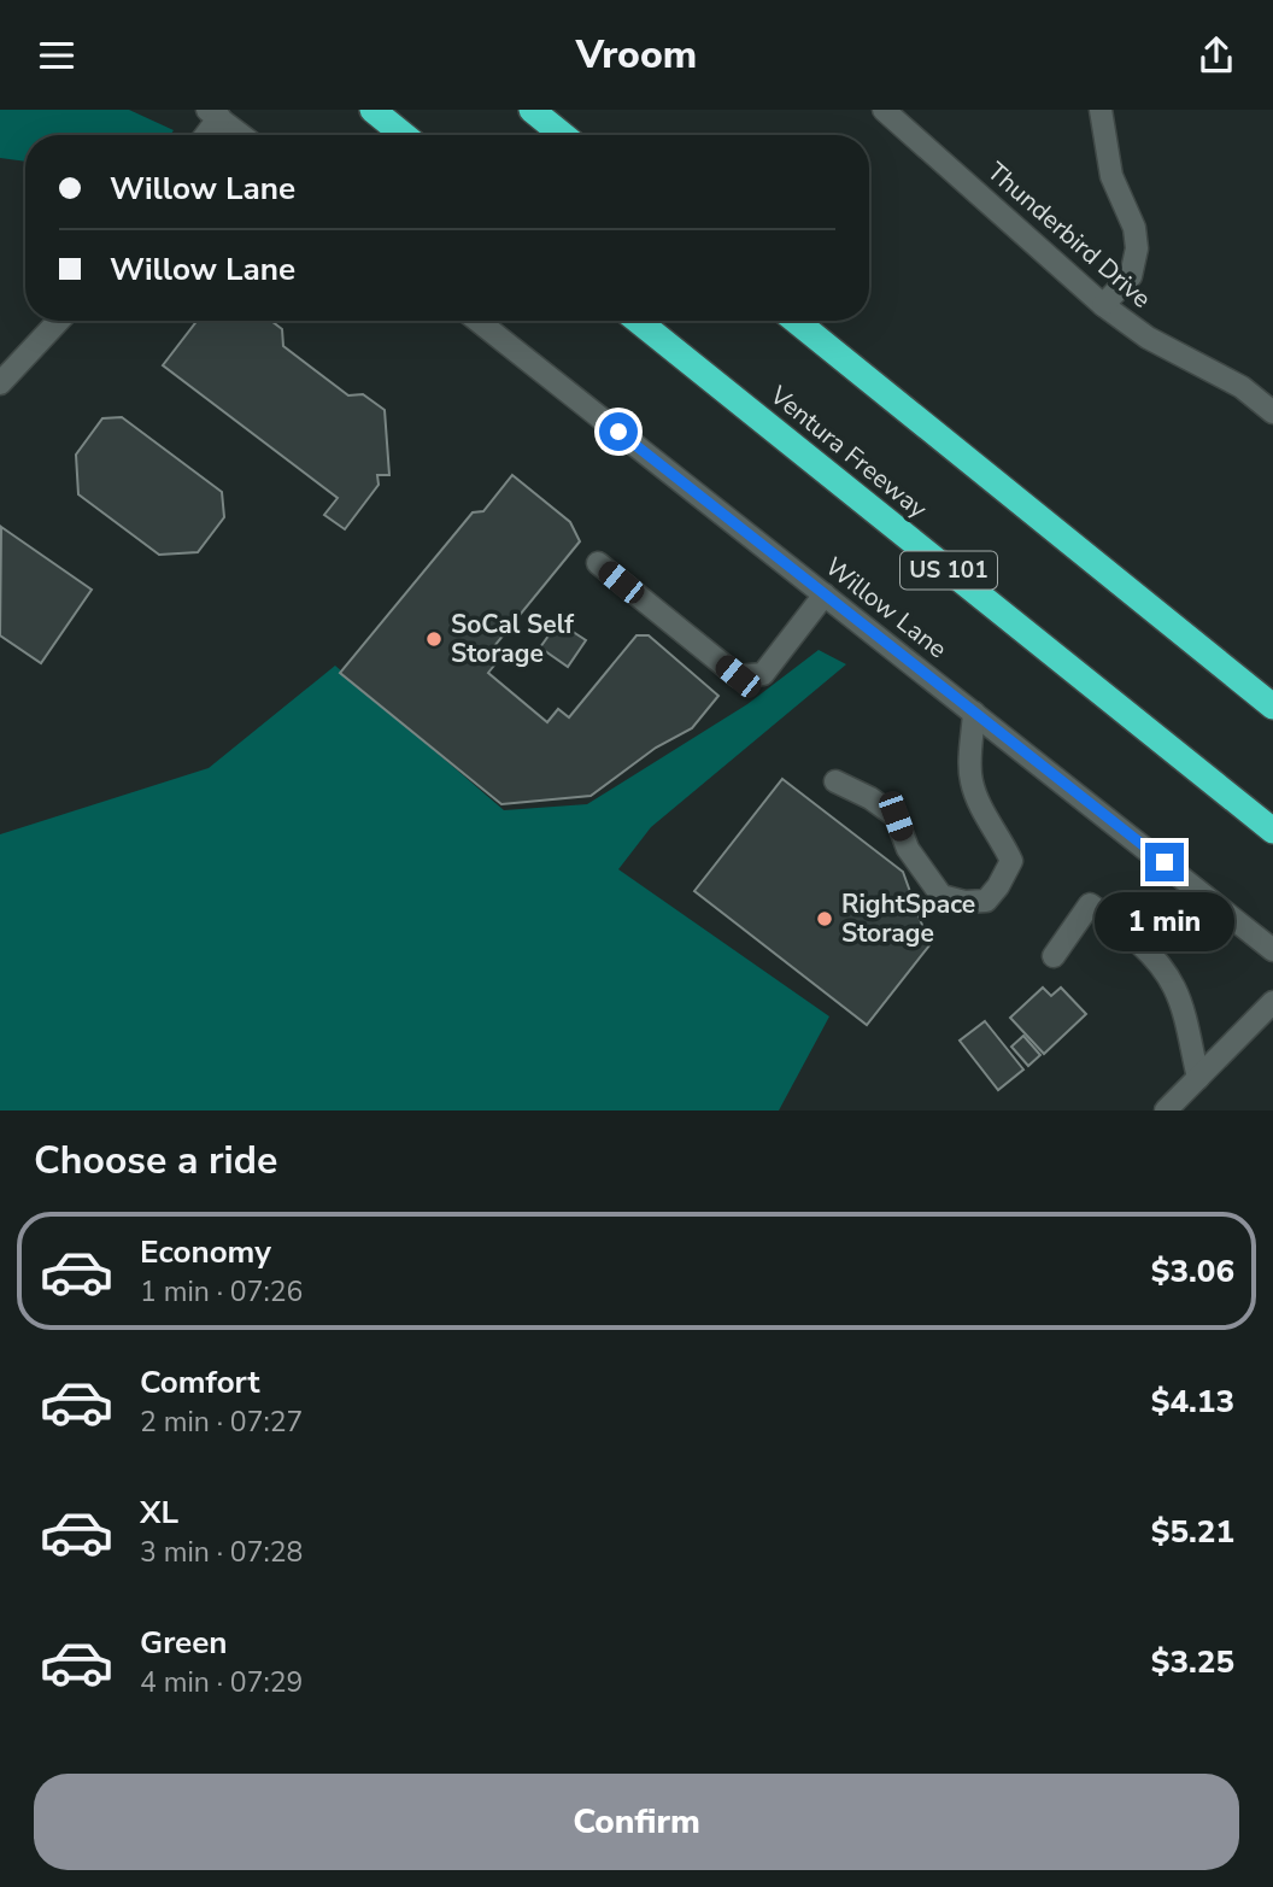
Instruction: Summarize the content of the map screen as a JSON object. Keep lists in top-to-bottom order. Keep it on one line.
{"streets":{"highway":["Ventura Freeway","US 101"],"street":["Thunderbird Drive","Willow Lane"]},"places":["SoCal Self Storage","RightSpace Storage"],"page":{"header":"Vroom","banner":["Willow Lane","Willow Lane"],"bubble":"1 min","heading":"Choose a ride","list":[{"name":"Economy","note":"1 min · 07:26","value":"$3.06"},{"name":"Comfort","note":"2 min · 07:27","value":"$4.13"},{"name":"XL","note":"3 min · 07:28","value":"$5.21"},{"name":"Green","note":"4 min · 07:29","value":"$3.25"}],"buttons":"Confirm"}}
